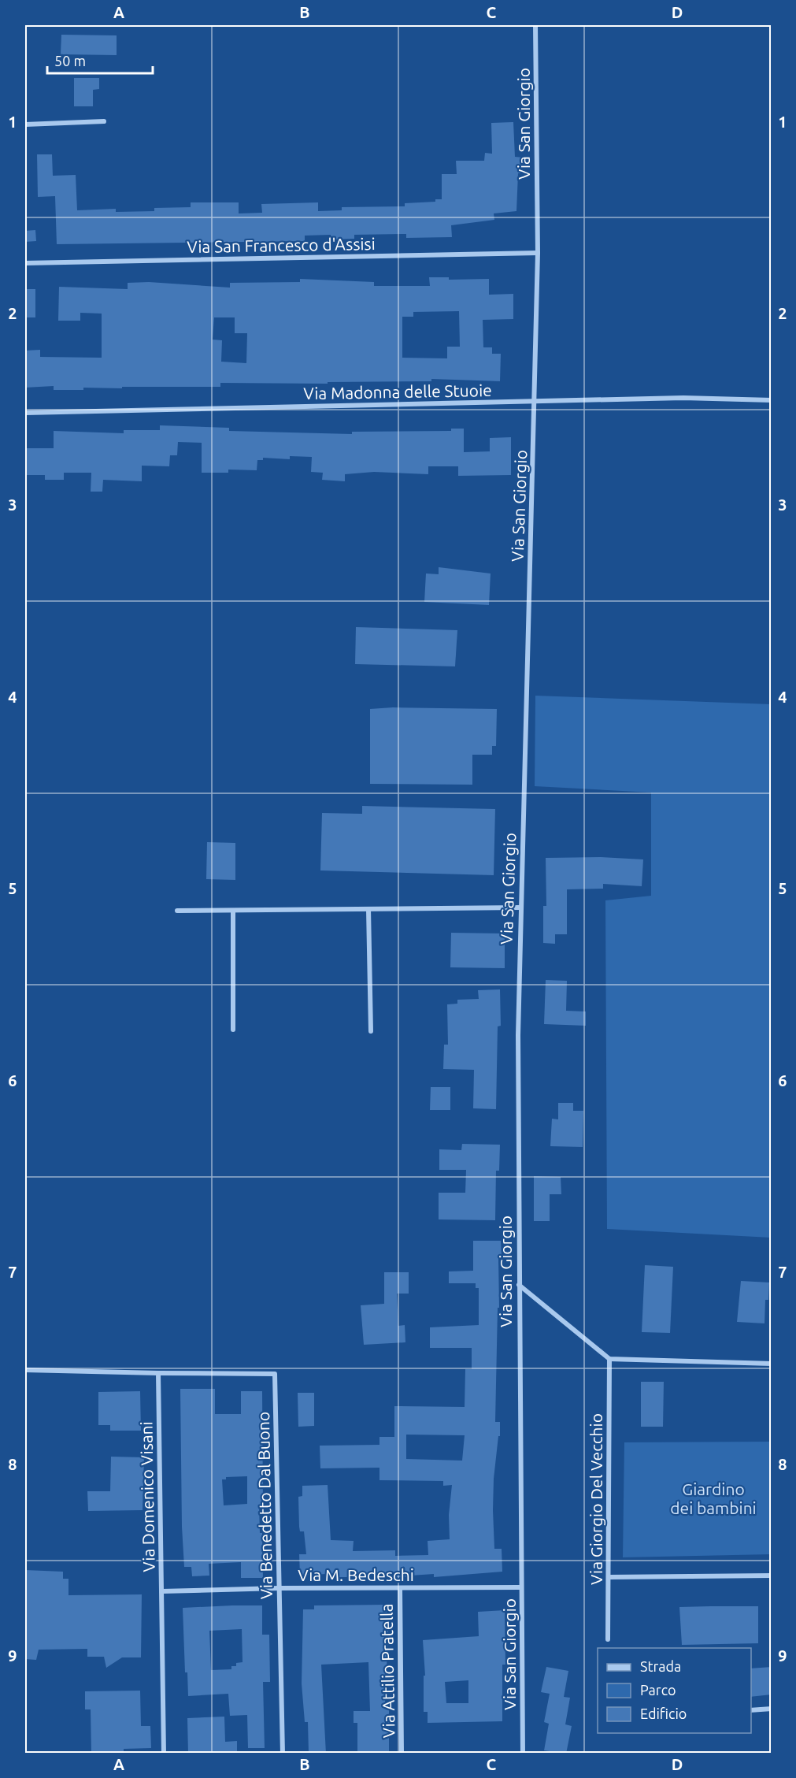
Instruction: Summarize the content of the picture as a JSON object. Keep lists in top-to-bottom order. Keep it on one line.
{"streets":{"street":["Via San Giorgio","Via San Francesco d'Assisi","Via Madonna delle Stuoie","Via Domenico Visani","Via Giorgio Del Vecchio","Via Benedetto Dal Buono","Via M. Bedeschi","Via Attilio Pratella"]},"crossings":[["Via San Giorgio","Via San Francesco d'Assisi"],["Via San Giorgio","Via Madonna delle Stuoie"],["Via San Giorgio","Via M. Bedeschi"],["Via Domenico Visani","Via Benedetto Dal Buono"],["Via Domenico Visani","Via M. Bedeschi"],["Via Benedetto Dal Buono","Via M. Bedeschi"],["Via M. Bedeschi","Via Attilio Pratella"]],"parks":["Giardino dei bambini"],"legend":["Strada","Parco","Edificio"],"scale_bar":"50 m","grid":{"columns":["A","B","C","D"],"rows":["1","2","3","4","5","6","7","8","9"]}}
